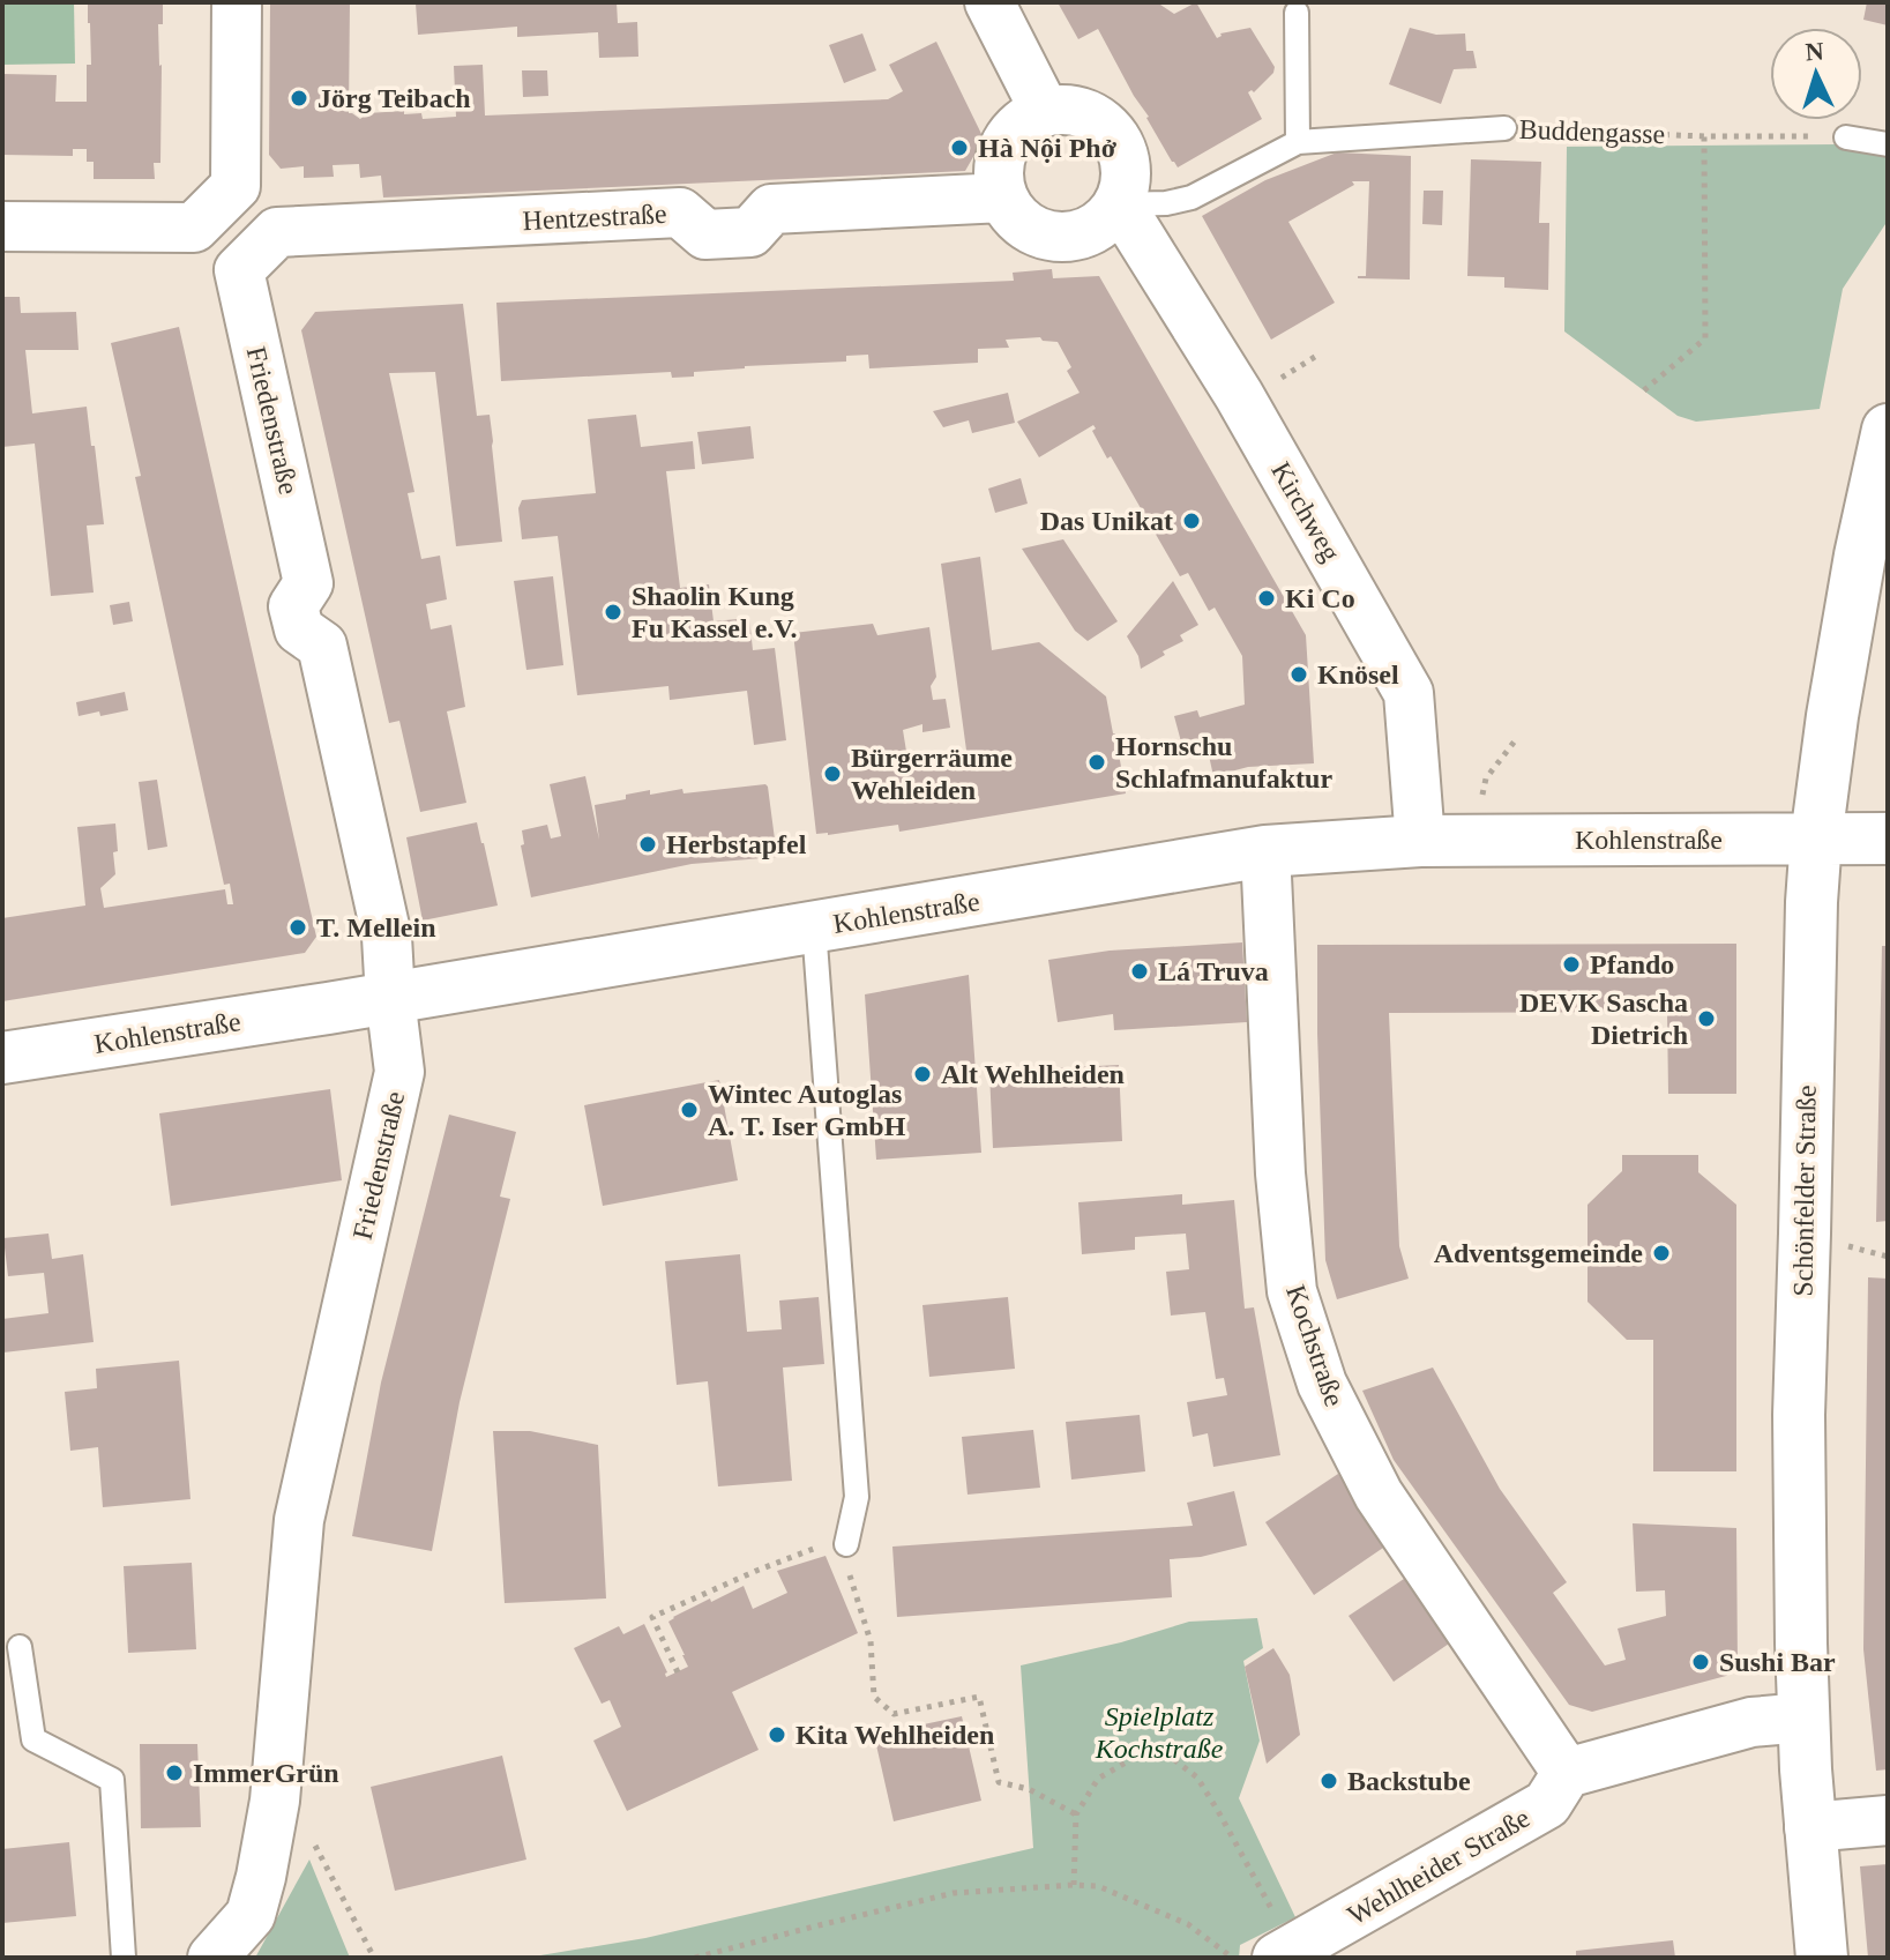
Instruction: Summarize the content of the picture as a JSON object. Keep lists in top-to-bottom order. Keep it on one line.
{"streets":{"main road":["Kohlenstraße","Schönfelder Straße"],"street":["Hentzestraße","Friedenstraße","Kirchweg","Kochstraße","Wehlheider Straße"],"lane":["Buddengasse"]},"crossings":[["Buddengasse","Hentzestraße"],["Buddengasse","Kirchweg"],["Hentzestraße","Friedenstraße"],["Hentzestraße","Kirchweg"],["Friedenstraße","Kohlenstraße"],["Kirchweg","Kohlenstraße"],["Kohlenstraße","Schönfelder Straße"],["Kohlenstraße","Kochstraße"],["Kochstraße","Wehlheider Straße"]],"parks":["Spielplatz Kochstraße"],"places":["Jörg Teibach","Hà Nội Phở","Das Unikat","Ki Co","Shaolin Kung Fu Kassel e.V.","Knösel","Hornschu Schlafmanufaktur","Bürgerräume Wehleiden","Herbstapfel","T. Mellein","Pfando","Lá Truva","DEVK Sascha Dietrich","Alt Wehlheiden","Wintec Autoglas A. T. Iser GmbH","Adventsgemeinde","Sushi Bar","Kita Wehlheiden","ImmerGrün","Backstube"],"north":"top"}
